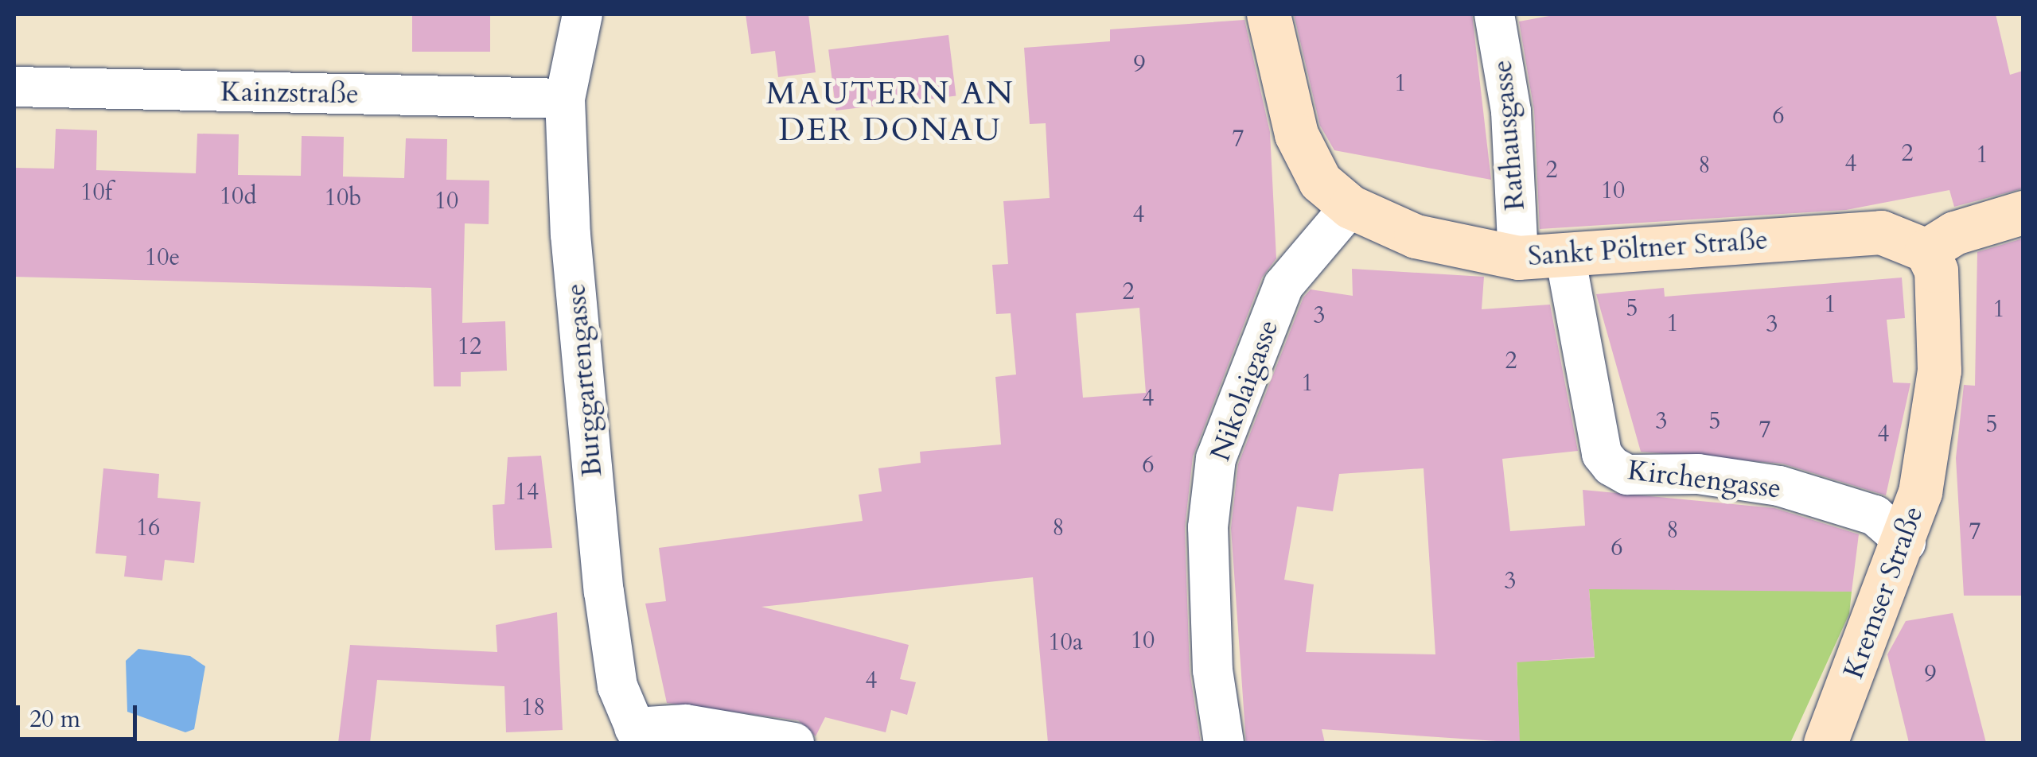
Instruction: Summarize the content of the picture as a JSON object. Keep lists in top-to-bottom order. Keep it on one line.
{"streets":{"main road":["Sankt Pöltner Straße","Kremser Straße"],"street":["Kainzstraße","Rathausgasse","Burggartengasse","Nikolaigasse","Kirchengasse"]},"crossings":[["Kainzstraße","Burggartengasse"],["Rathausgasse","Sankt Pöltner Straße"],["Sankt Pöltner Straße","Nikolaigasse"],["Sankt Pöltner Straße","Kirchengasse"],["Sankt Pöltner Straße","Kremser Straße"],["Kirchengasse","Kremser Straße"]],"districts":["MAUTERN AN DER DONAU"],"house_numbers":["9","1","6","7","2","1","4","8","2","10","10f","10d","10b","10","4","10e","2","1","5","1","3","1","3","12","2","1","4","3","5","5","7","4","6","14","16","8","8","7","6","3","10","10a","9","4","18"],"scale_bar":"20 m"}
